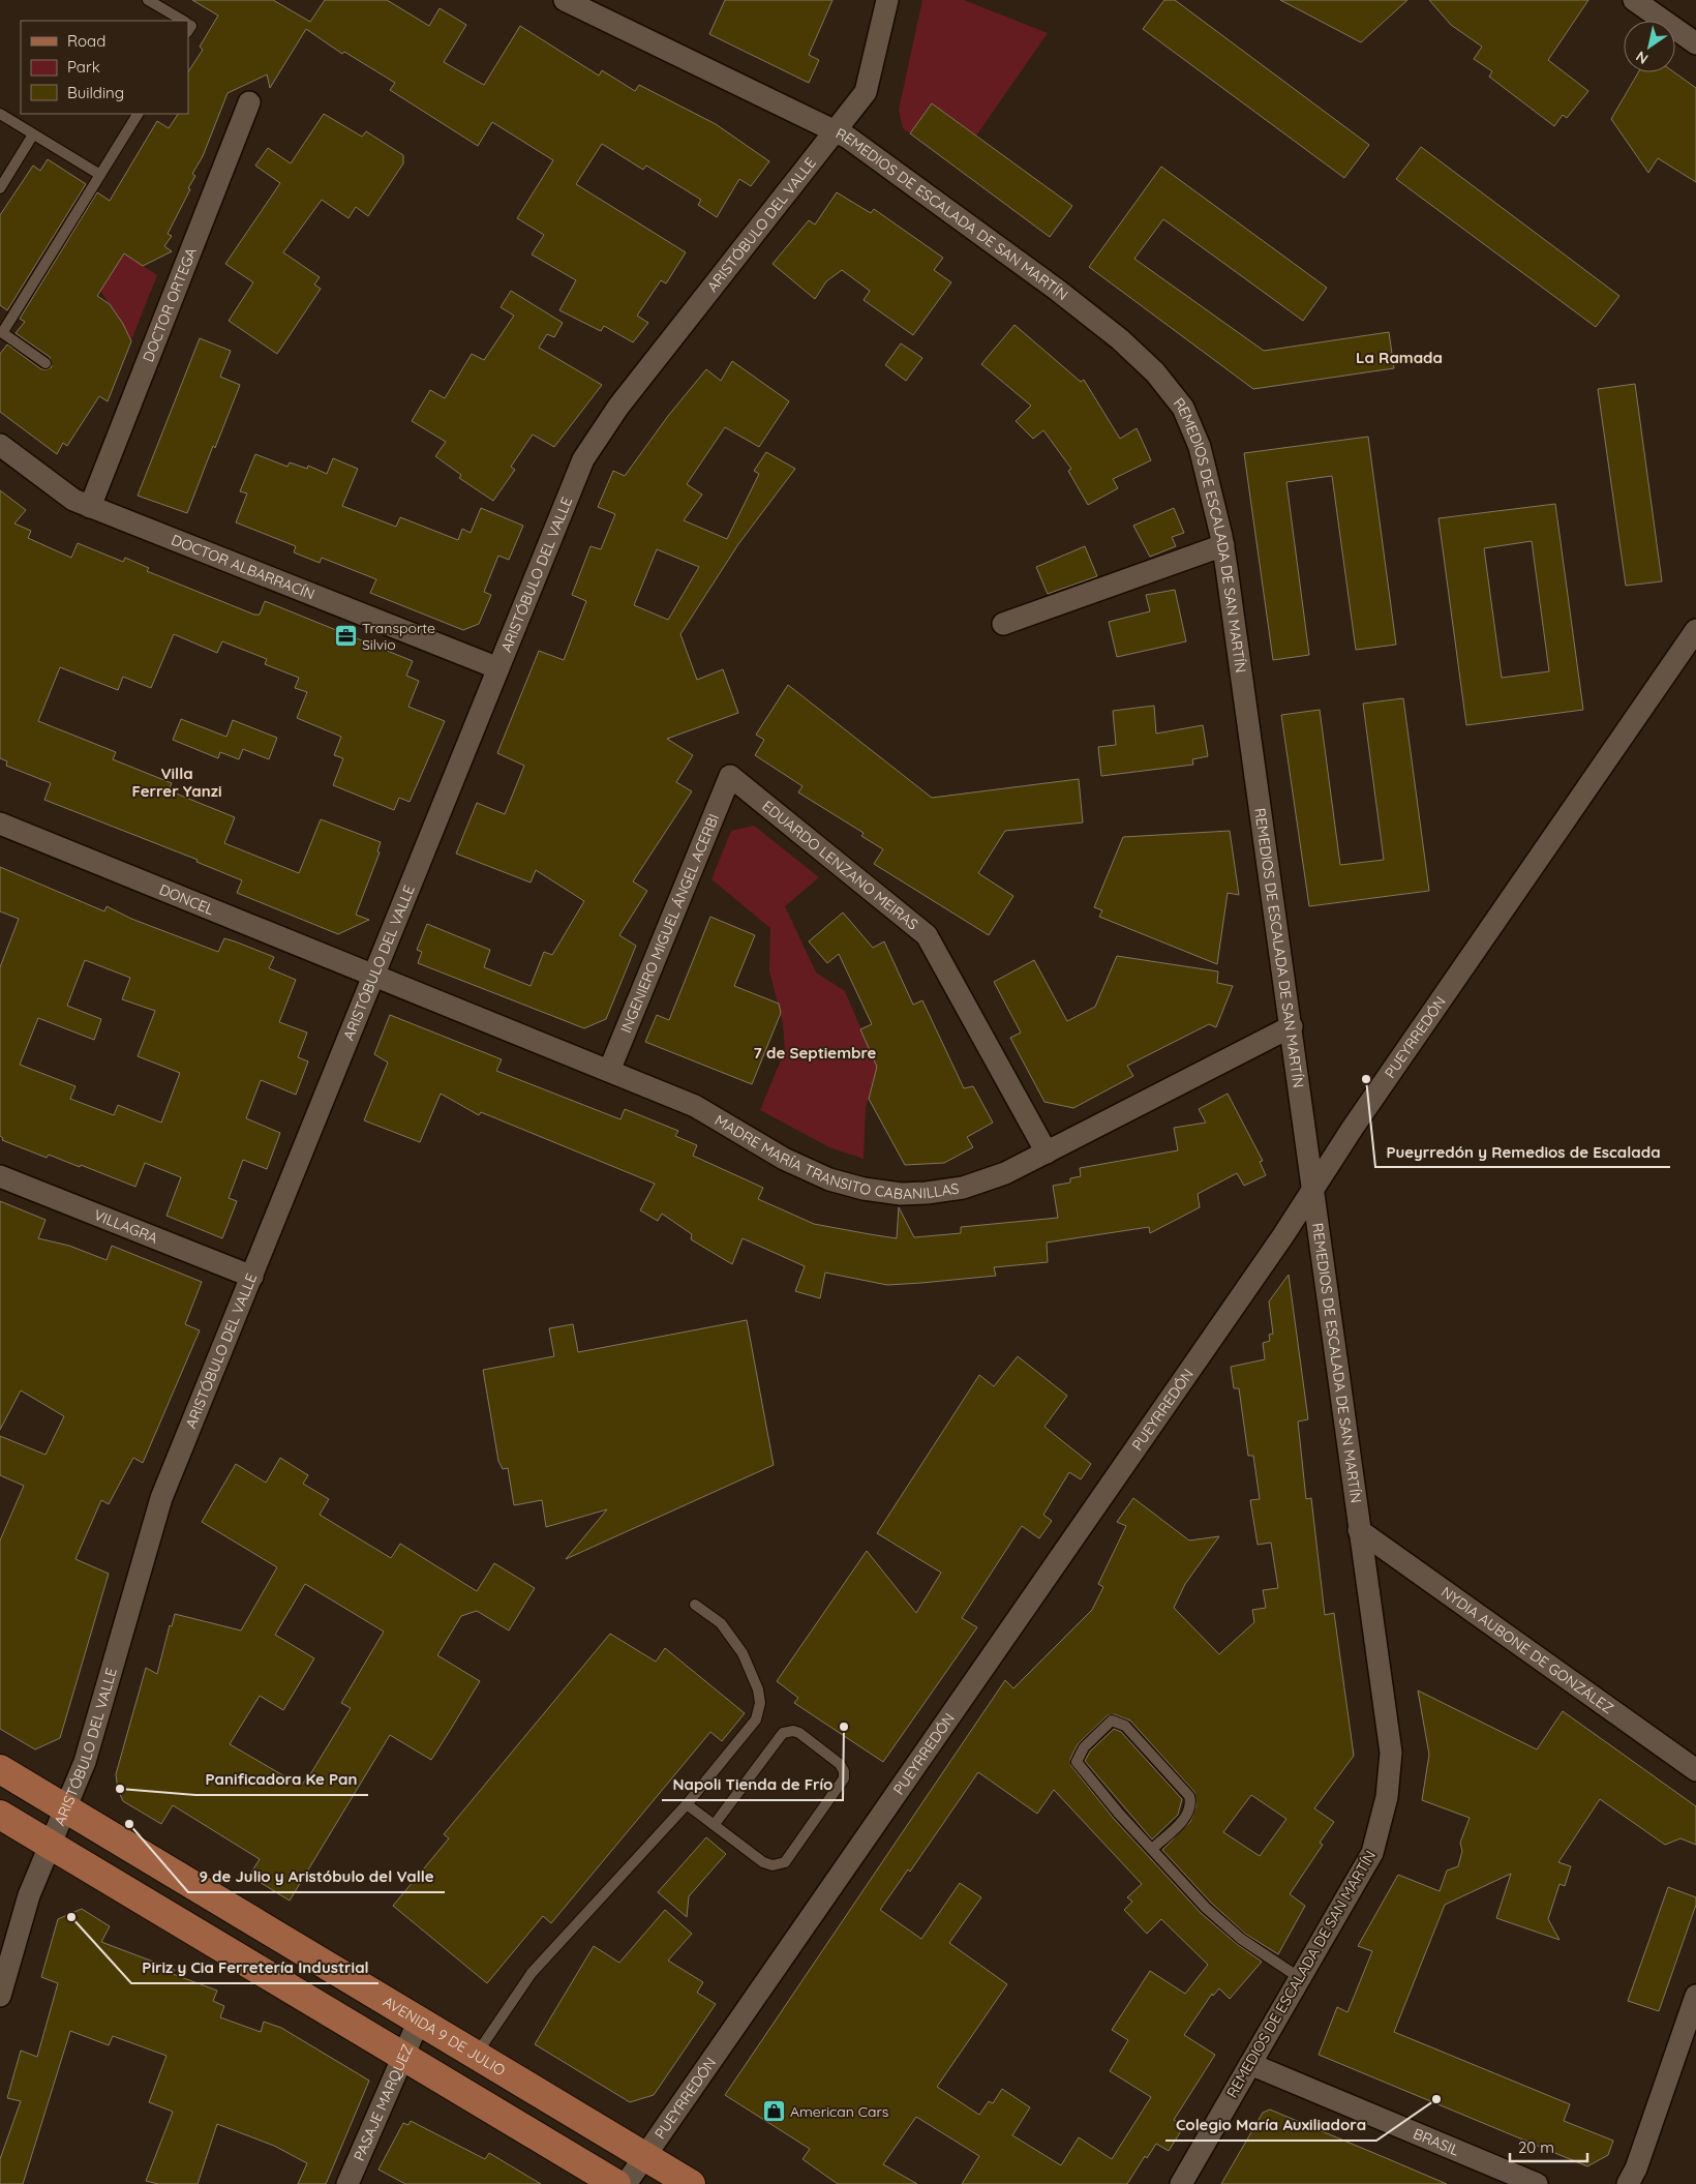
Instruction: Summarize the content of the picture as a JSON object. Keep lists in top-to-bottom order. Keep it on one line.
{"streets":{"main road":["AVENIDA 9 DE JULIO"],"street":["REMEDIOS DE ESCALADA DE SAN MARTÍN","ARISTÓBULO DEL VALLE","DOCTOR ORTEGA","DOCTOR ALBARRACÍN","EDUARDO LENZANO MEIRAS","DONCEL","INGENIERO MIGUEL ÁNGEL ACERBI","PUEYRREDÓN","MADRE MARÍA TRANSITO CABANILLAS","VILLAGRA","NYDIA AUBONE DE GONZÁLEZ","PASAJE MARQUEZ","BRASIL"]},"crossings":[["REMEDIOS DE ESCALADA DE SAN MARTÍN","ARISTÓBULO DEL VALLE"],["REMEDIOS DE ESCALADA DE SAN MARTÍN","PUEYRREDÓN"],["REMEDIOS DE ESCALADA DE SAN MARTÍN","MADRE MARÍA TRANSITO CABANILLAS"],["REMEDIOS DE ESCALADA DE SAN MARTÍN","NYDIA AUBONE DE GONZÁLEZ"],["REMEDIOS DE ESCALADA DE SAN MARTÍN","BRASIL"],["ARISTÓBULO DEL VALLE","DOCTOR ALBARRACÍN"],["ARISTÓBULO DEL VALLE","DONCEL"],["ARISTÓBULO DEL VALLE","MADRE MARÍA TRANSITO CABANILLAS"],["ARISTÓBULO DEL VALLE","VILLAGRA"],["ARISTÓBULO DEL VALLE","AVENIDA 9 DE JULIO"],["DOCTOR ORTEGA","DOCTOR ALBARRACÍN"],["EDUARDO LENZANO MEIRAS","INGENIERO MIGUEL ÁNGEL ACERBI"],["EDUARDO LENZANO MEIRAS","MADRE MARÍA TRANSITO CABANILLAS"],["DONCEL","MADRE MARÍA TRANSITO CABANILLAS"],["INGENIERO MIGUEL ÁNGEL ACERBI","MADRE MARÍA TRANSITO CABANILLAS"],["PUEYRREDÓN","AVENIDA 9 DE JULIO"],["AVENIDA 9 DE JULIO","PASAJE MARQUEZ"]],"districts":["La Ramada","Villa Ferrer Yanzi","7 de Septiembre"],"places":{"office":["Transporte Silvio"],"other":["Pueyrredón y Remedios de Escalada","Napoli Tienda de Frío","Panificadora Ke Pan","9 de Julio y Aristóbulo del Valle","Piriz y Cia Ferretería Industrial","Colegio María Auxiliadora"],"shop":["American Cars"]},"legend":["Road","Park","Building"],"scale_bar":"20 m","north":"bottom left"}
